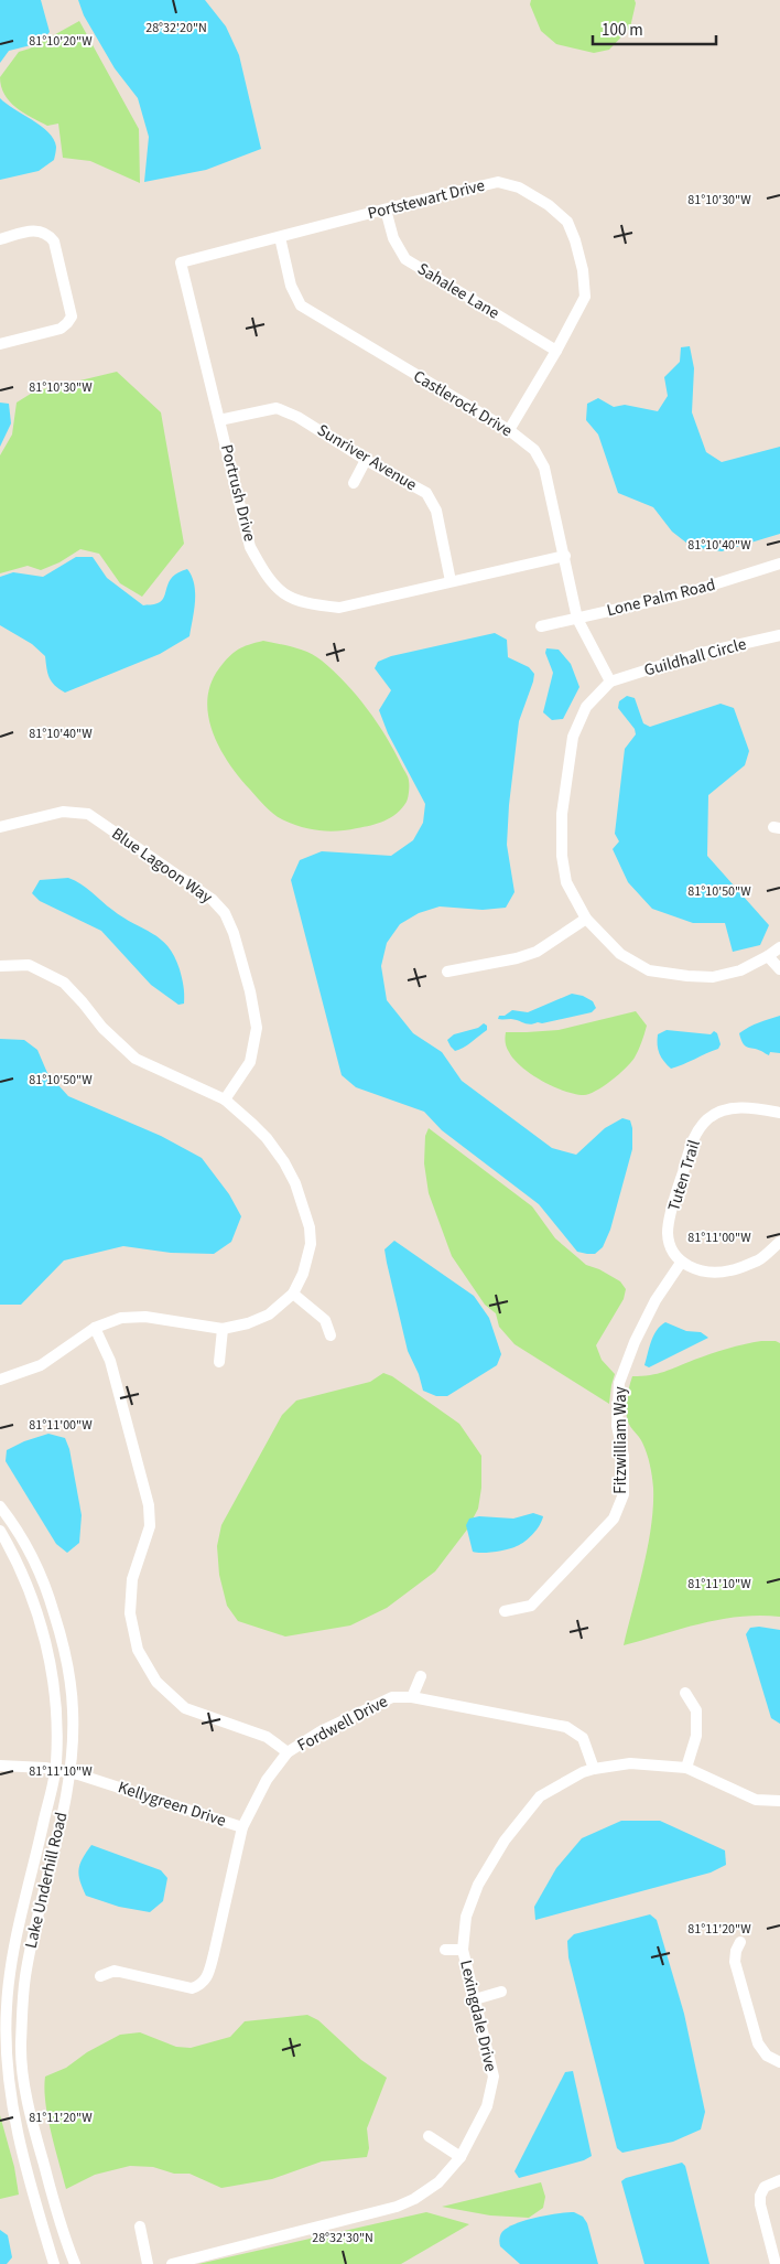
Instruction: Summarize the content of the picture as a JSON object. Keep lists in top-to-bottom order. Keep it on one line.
{"streets":{"street":["Portstewart Drive","Sahalee Lane","Castlerock Drive","Sunriver Avenue","Portrush Drive","Lone Palm Road","Guildhall Circle","Blue Lagoon Way","Tuten Trail","Fitzwilliam Way","Fordwell Drive","Kellygreen Drive","Lake Underhill Road","Lexingdale Drive"]},"crossings":[["Portstewart Drive","Sahalee Lane"],["Portstewart Drive","Castlerock Drive"],["Portstewart Drive","Portrush Drive"],["Castlerock Drive","Portrush Drive"],["Castlerock Drive","Lone Palm Road"],["Sunriver Avenue","Portrush Drive"],["Tuten Trail","Fitzwilliam Way"],["Fordwell Drive","Kellygreen Drive"],["Fordwell Drive","Lexingdale Drive"],["Kellygreen Drive","Lake Underhill Road"]],"scale_bar":"100 m","coordinates":["28°32'20\"N","81°10'20\"W","81°10'30\"W","81°10'40\"W","81°10'50\"W","81°11'00\"W","81°11'10\"W","81°11'20\"W","28°32'30\"N"]}
